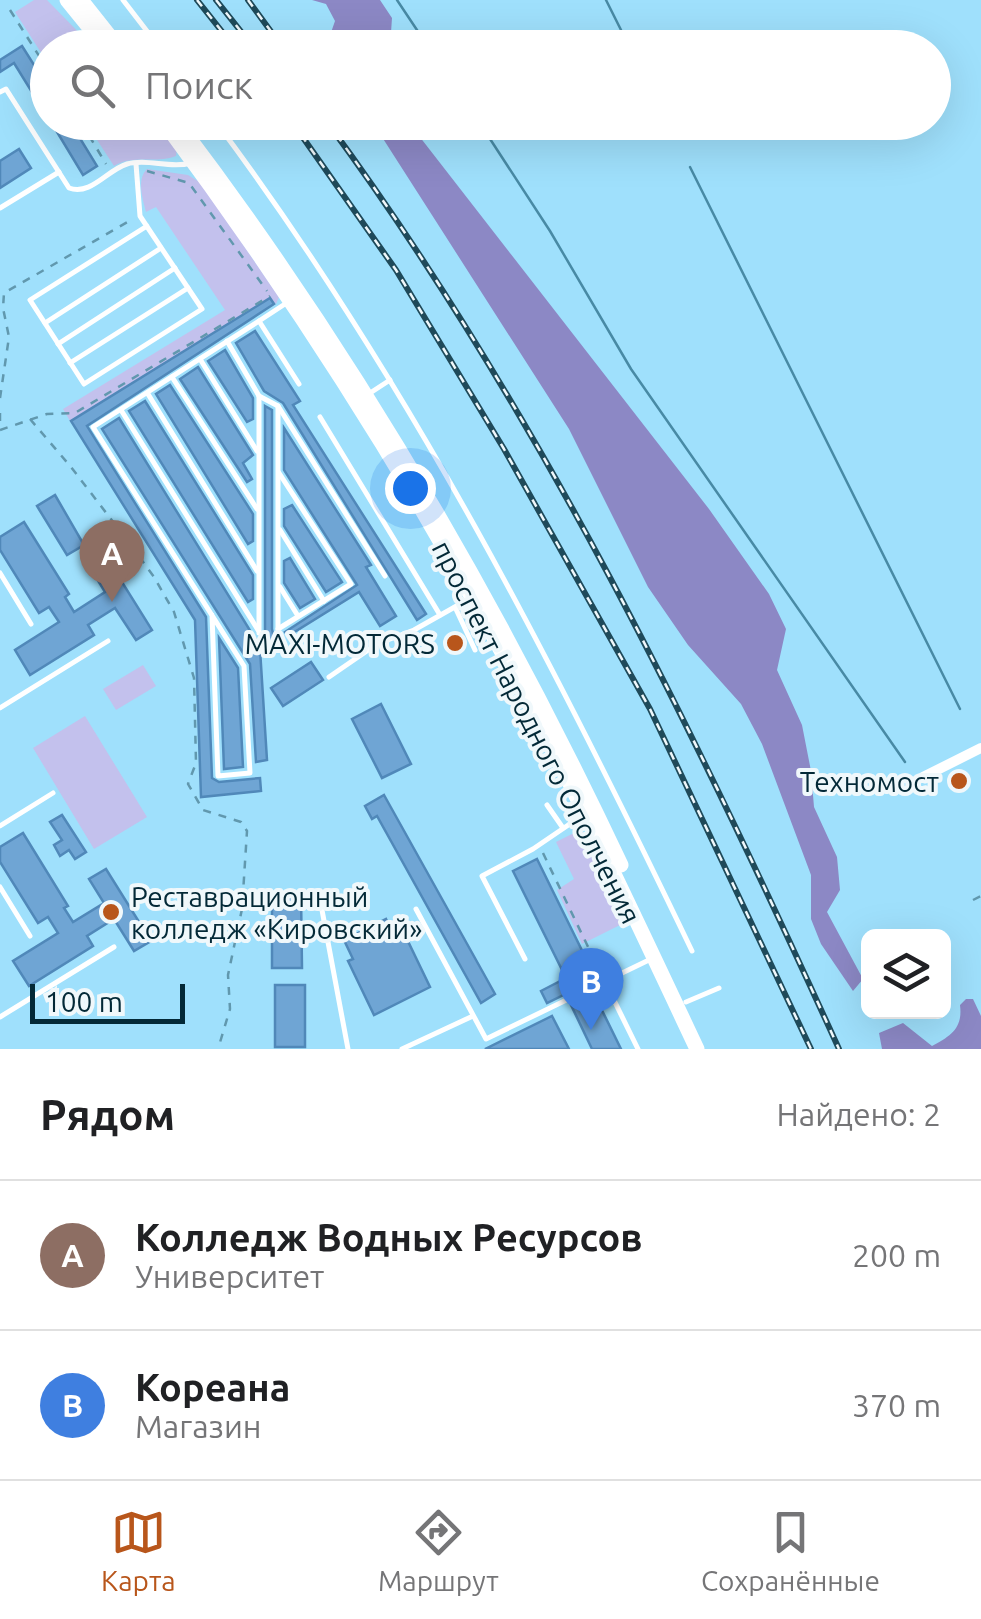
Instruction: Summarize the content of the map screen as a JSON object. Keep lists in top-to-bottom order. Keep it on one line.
{"streets":{"main road":["проспект Народного Ополчения"]},"places":["MAXI-MOTORS","Техномост","Реставрационный колледж «Кировский»"],"scale_bar":"100 m","page":{"search":"Поиск","pins":["A","B"],"scale":"100 m","heading":["Рядом","Найдено: 2"],"list":[{"mark":"A","name":"Колледж Водных Ресурсов","note":"Университет","value":"200 m"},{"mark":"B","name":"Кореана","note":"Магазин","value":"370 m"}],"nav":["Карта","Маршрут","Сохранённые"]}}
